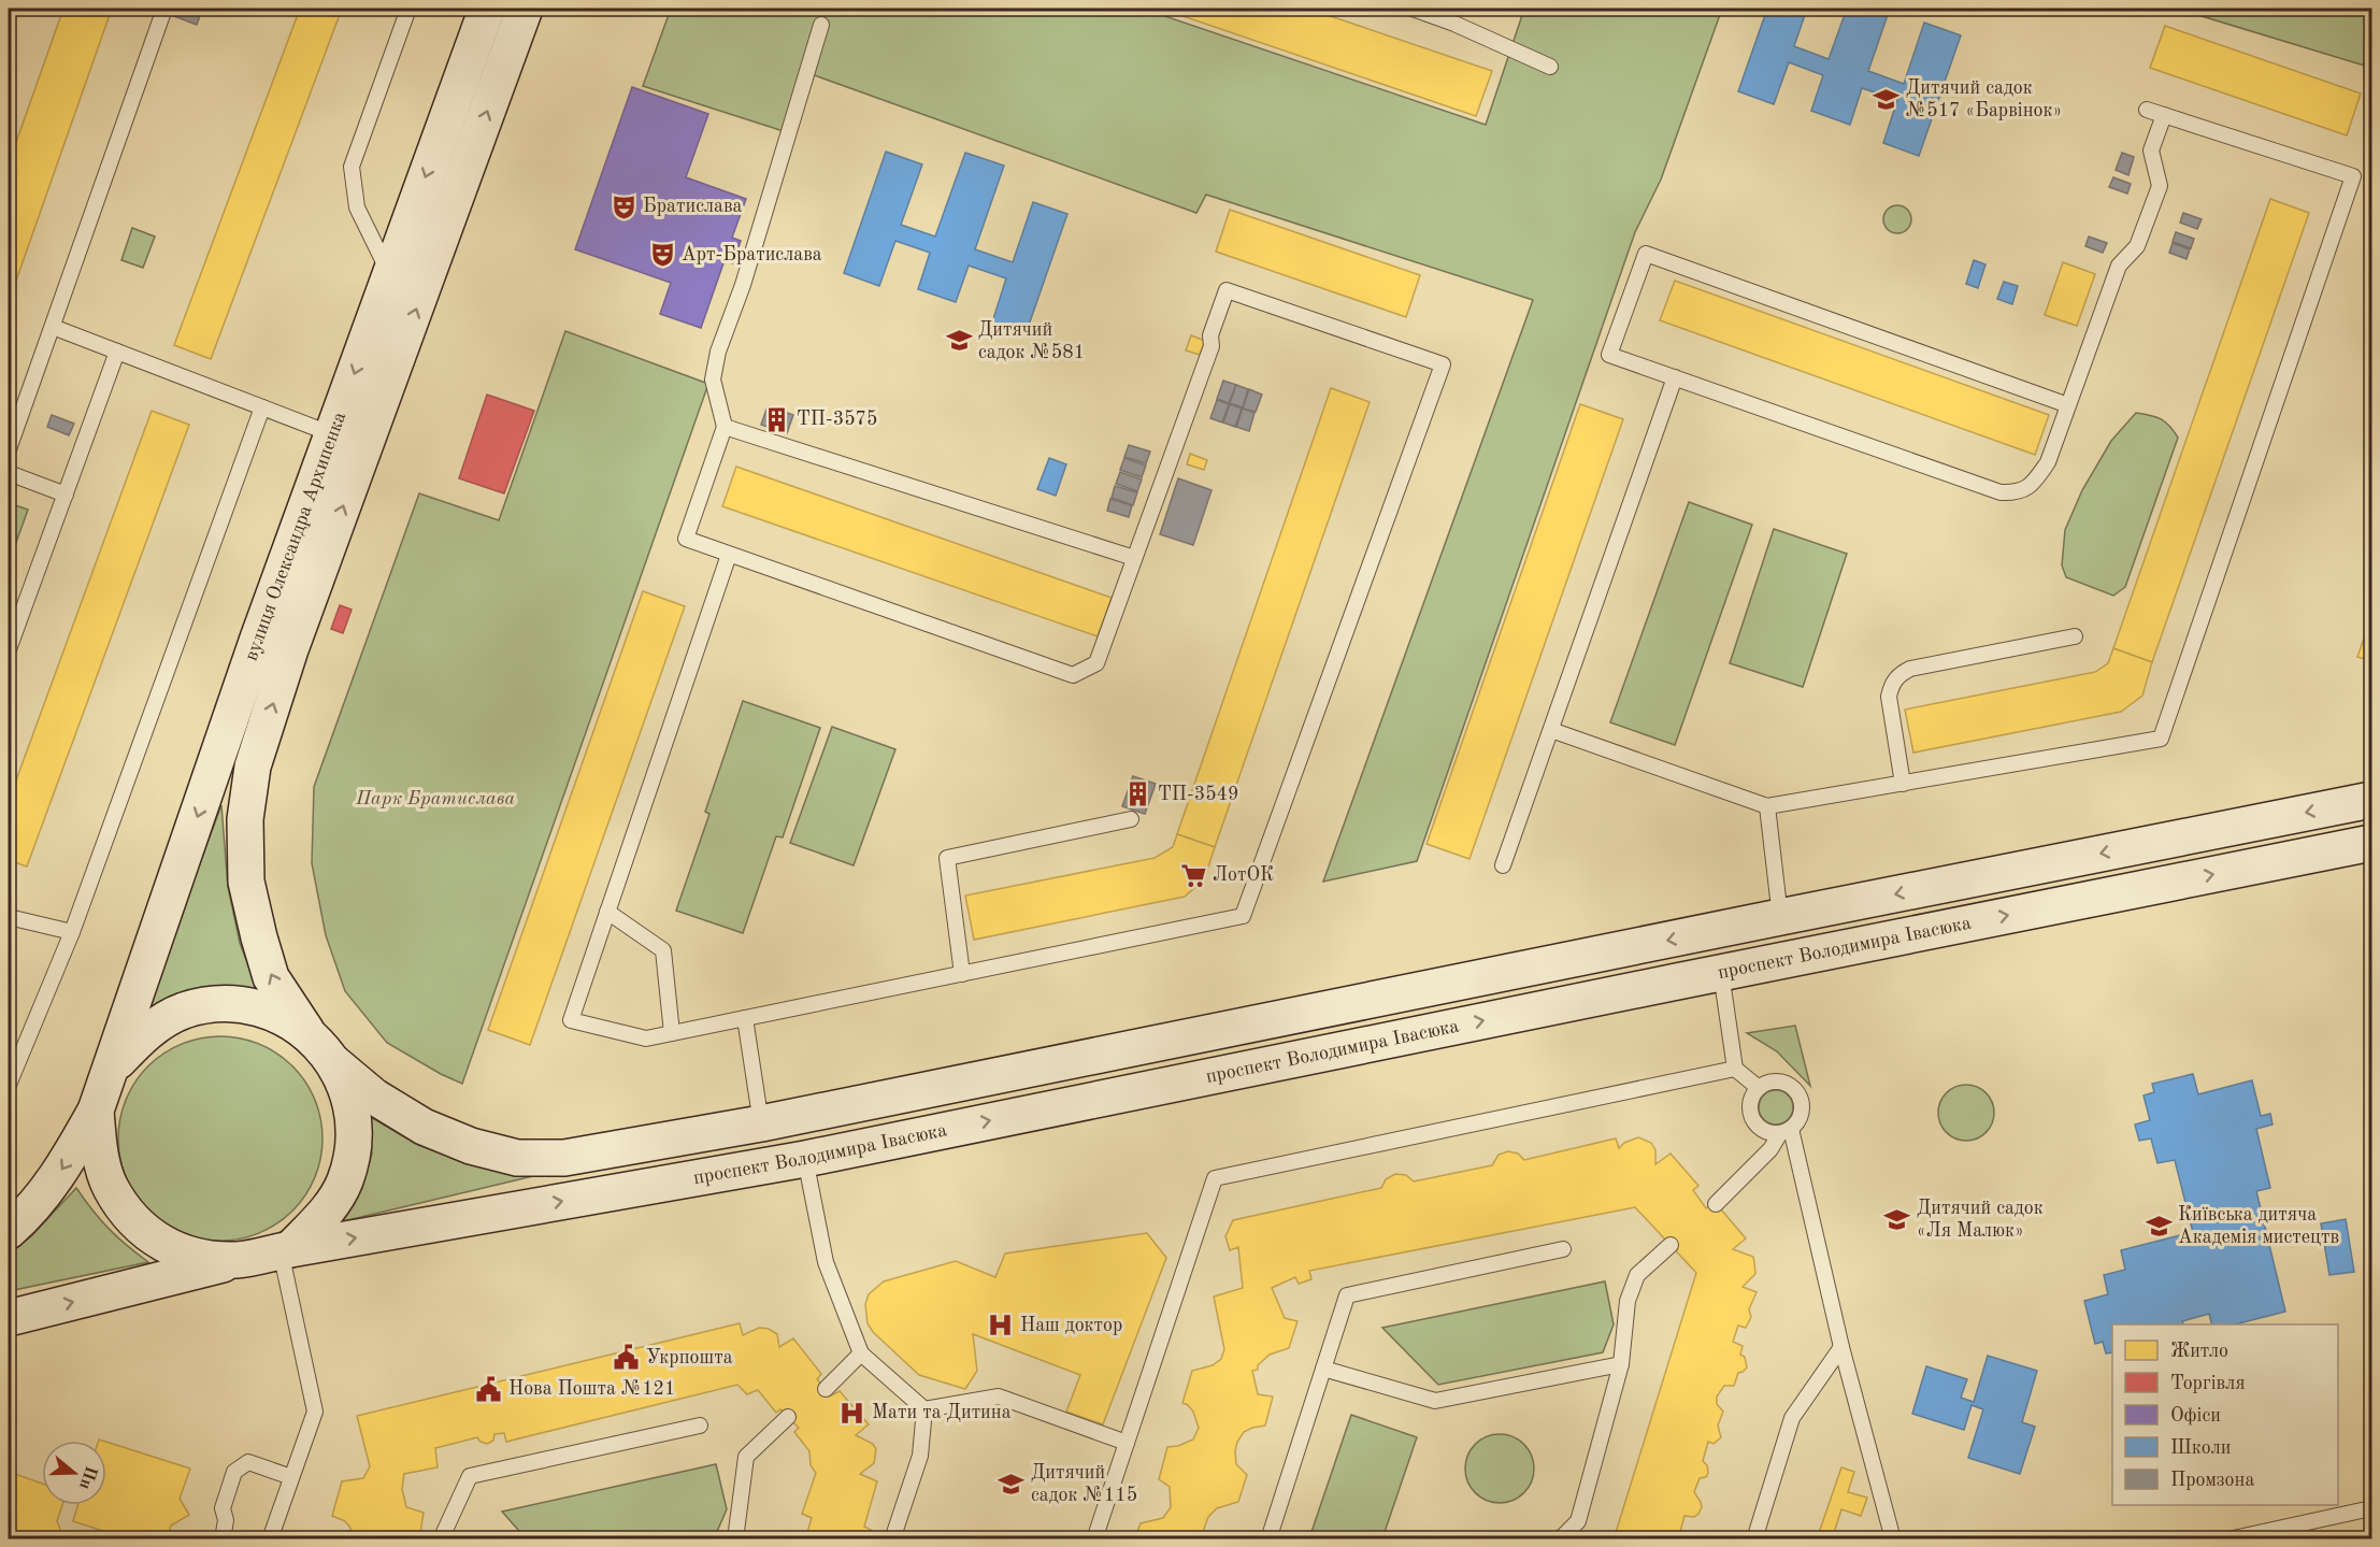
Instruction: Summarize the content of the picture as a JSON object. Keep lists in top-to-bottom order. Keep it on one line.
{"streets":{"main road":["вулиця Олександра Архипенка","проспект Володимира Івасюка"]},"crossings":[["вулиця Олександра Архипенка","проспект Володимира Івасюка"]],"parks":["Парк Братислава"],"places":{"school or university":["Дитячий садок №517 «Барвінок»","Дитячий садок №581","Дитячий садок «Ля Малюк»","Київська дитяча Академія мистецтв","Дитячий садок №115"],"theatre":["Братислава","Арт-Братислава"],"building":["ТП-3575","ТП-3549"],"supermarket":["ЛотОК"],"hospital":["Наш доктор","Мати та Дитина"],"public building":["Укрпошта","Нова Пошта №121"]},"legend":["Житло","Торгівля","Офіси","Школи","Промзона"],"north":"right"}
